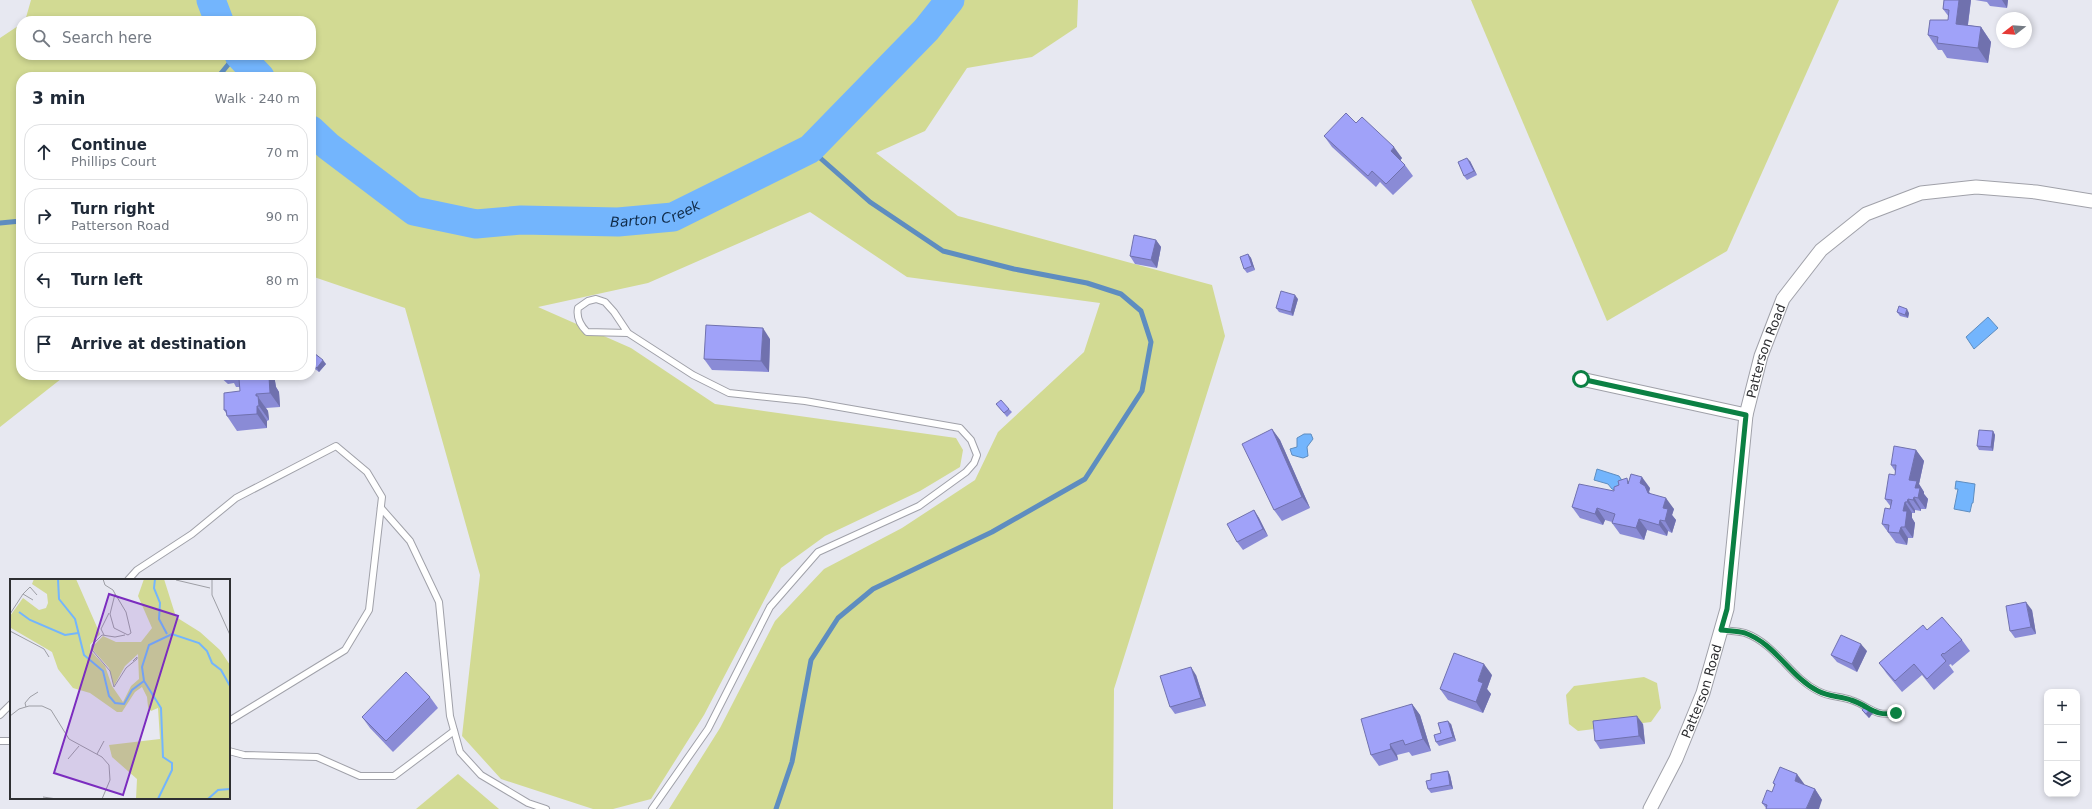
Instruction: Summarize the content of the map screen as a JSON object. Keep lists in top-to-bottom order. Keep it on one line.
{"streets":{"street":["Patterson Road"]},"water":["Barton Creek"],"north":"left","page":{"search":"Search here","heading":["3 min","Walk · 240 m"],"list":[["Continue","Phillips Court","70 m"],["Turn right","Patterson Road","90 m"],["Turn left","80 m"],"Arrive at destination"],"map_buttons":["+","−"]}}
